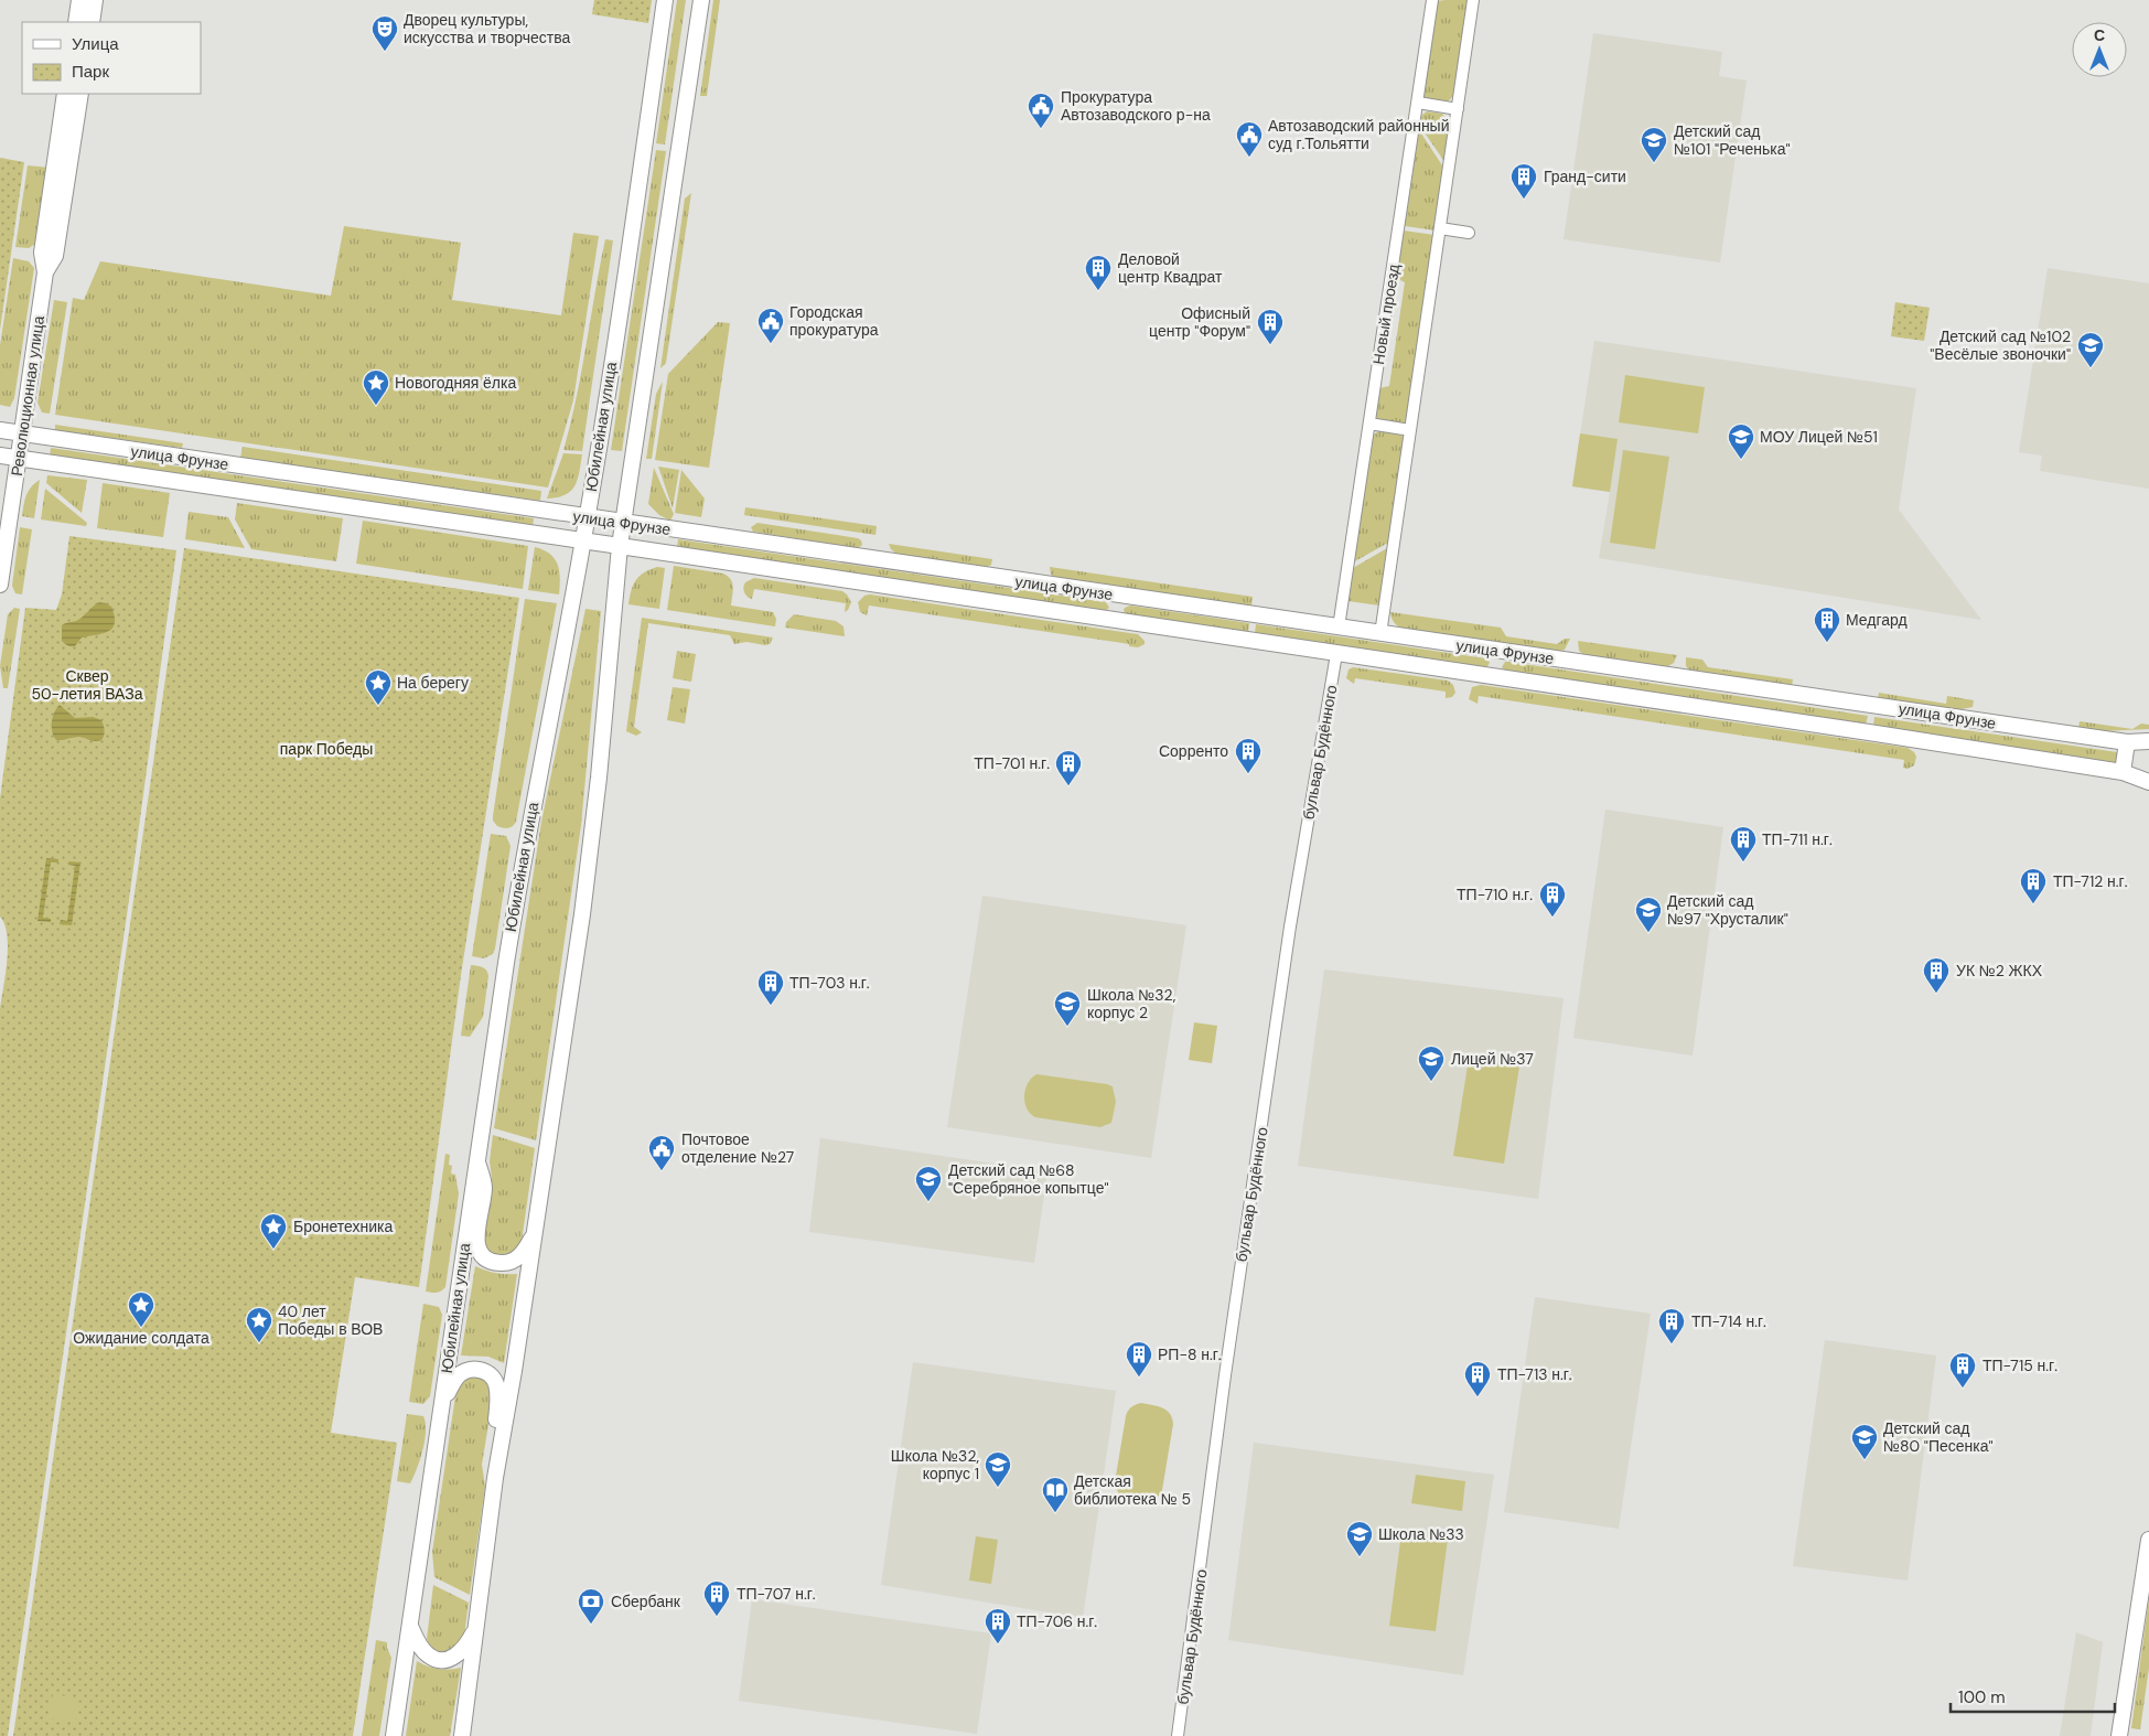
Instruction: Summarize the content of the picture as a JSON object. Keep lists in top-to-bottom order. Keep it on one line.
{"streets":{"main road":["Революционная улица","Юбилейная улица","улица Фрунзе"],"street":["Новый проезд","бульвар Будённого"]},"crossings":[["Новый проезд","улица Фрунзе"],["Революционная улица","улица Фрунзе"],["Юбилейная улица","улица Фрунзе"],["улица Фрунзе","бульвар Будённого"]],"parks":["Сквер 50-летия ВАЗа","парк Победы"],"places":{"theatre":["Дворец культуры, искусства и творчества"],"public building":["Прокуратура Автозаводского р-на","Автозаводский районный суд г.Тольятти","Городская прокуратура","Почтовое отделение №27"],"school or university":["Детский сад №101 \"Реченька\"","Детский сад №102 \"Весёлые звоночки\"","МОУ Лицей №51","Детский сад №97 \"Хрусталик\"","Школа №32, корпус 2","Лицей №37","Детский сад №68 \"Серебряное копытце\"","Детский сад №80 \"Песенка\"","Школа №32, корпус 1","Школа №33"],"building":["Гранд-сити","Деловой центр Квадрат","Офисный центр \"Форум\"","Медгард","Сорренто","ТП-701 н.г.","ТП-711 н.г.","ТП-712 н.г.","ТП-710 н.г.","УК №2 ЖКХ","ТП-703 н.г.","ТП-714 н.г.","РП-8 н.г.","ТП-715 н.г.","ТП-713 н.г.","ТП-707 н.г.","ТП-706 н.г."],"place":["Новогодняя ёлка","На берегу","Бронетехника","Ожидание солдата","40 лет Победы в ВОВ"],"library":["Детская библиотека № 5"],"bank":["Сбербанк"]},"legend":["Улица","Парк"],"scale_bar":"100 m","north":"top"}
